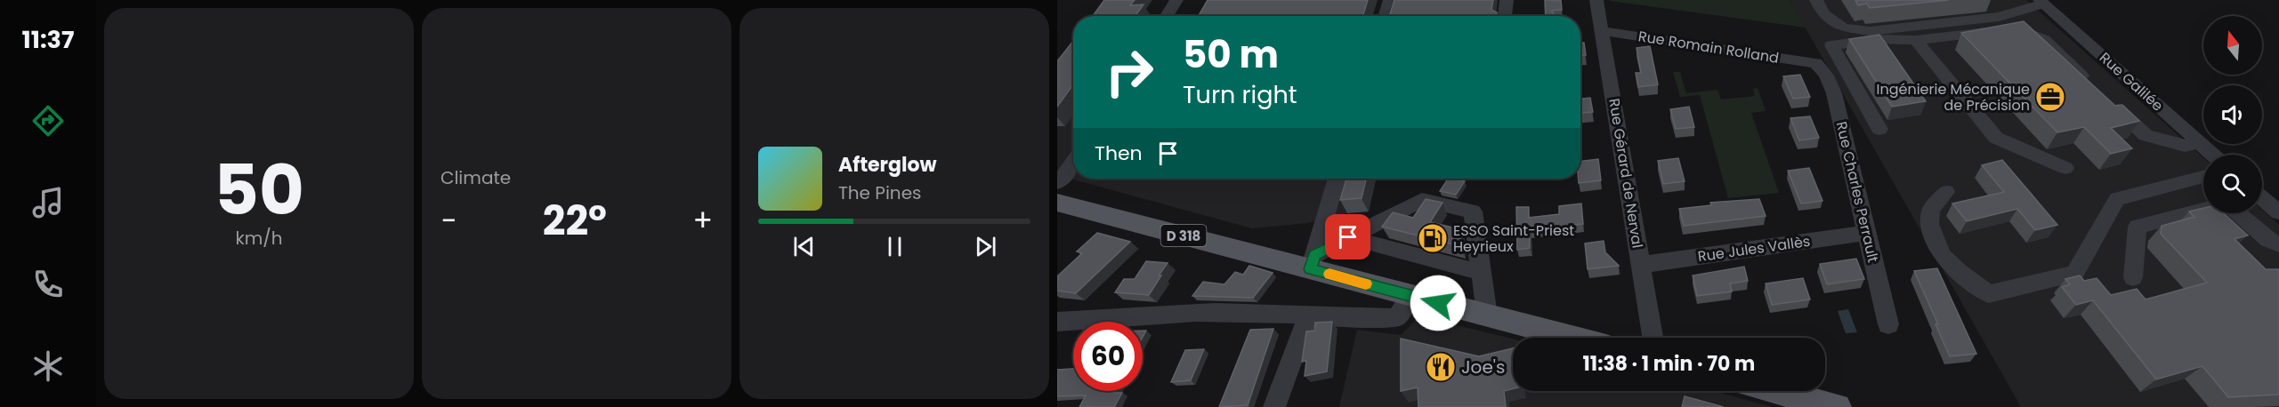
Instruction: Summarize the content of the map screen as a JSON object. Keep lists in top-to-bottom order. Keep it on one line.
{"streets":{"main road":["D 318"],"street":["Rue Romain Rolland","Rue Galilée","Rue Gérard de Nerval","Rue Charles Perrault","Rue Jules Vallès"]},"crossings":[["Rue Romain Rolland","Rue Gérard de Nerval"],["Rue Romain Rolland","Rue Charles Perrault"],["Rue Gérard de Nerval","Rue Jules Vallès"],["Rue Charles Perrault","Rue Jules Vallès"]],"places":{"office":["Ingénierie Mécanique de Précision"],"fuel station":["ESSO Saint-Priest Heyrieux"],"restaurant":["Joe's"]},"north":"top","page":{"tabs":"11:37","tile":[["50","km/h"],"Climate"],"turn":["50 m","Turn right"],"then":"Then","song":["Afterglow","The Pines"],"heat":["−","22°","+"],"limit":"60","trip":"11:38 · 1 min · 70 m"}}
